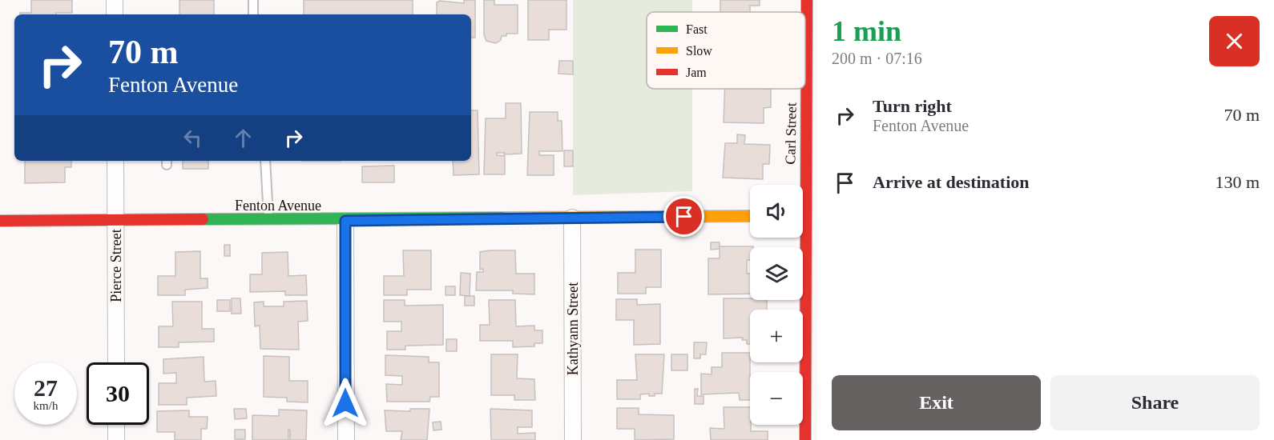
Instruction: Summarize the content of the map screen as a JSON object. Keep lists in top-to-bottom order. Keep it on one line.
{"streets":{"street":["Carl Street","Fenton Avenue","Pierce Street","Kathyann Street"]},"crossings":[["Fenton Avenue","Pierce Street"],["Fenton Avenue","Kathyann Street"]],"legend":["Fast","Slow","Jam"],"page":{"heading":["1 min","200 m · 07:16"],"turn":["70 m","Fenton Avenue"],"list":[{"name":"Turn right","note":"Fenton Avenue","value":"70 m"},{"name":"Arrive at destination","value":"130 m"}],"map_buttons":["+","−"],"speed":"27 km/h","limit":"30","buttons":["Exit","Share"]}}
